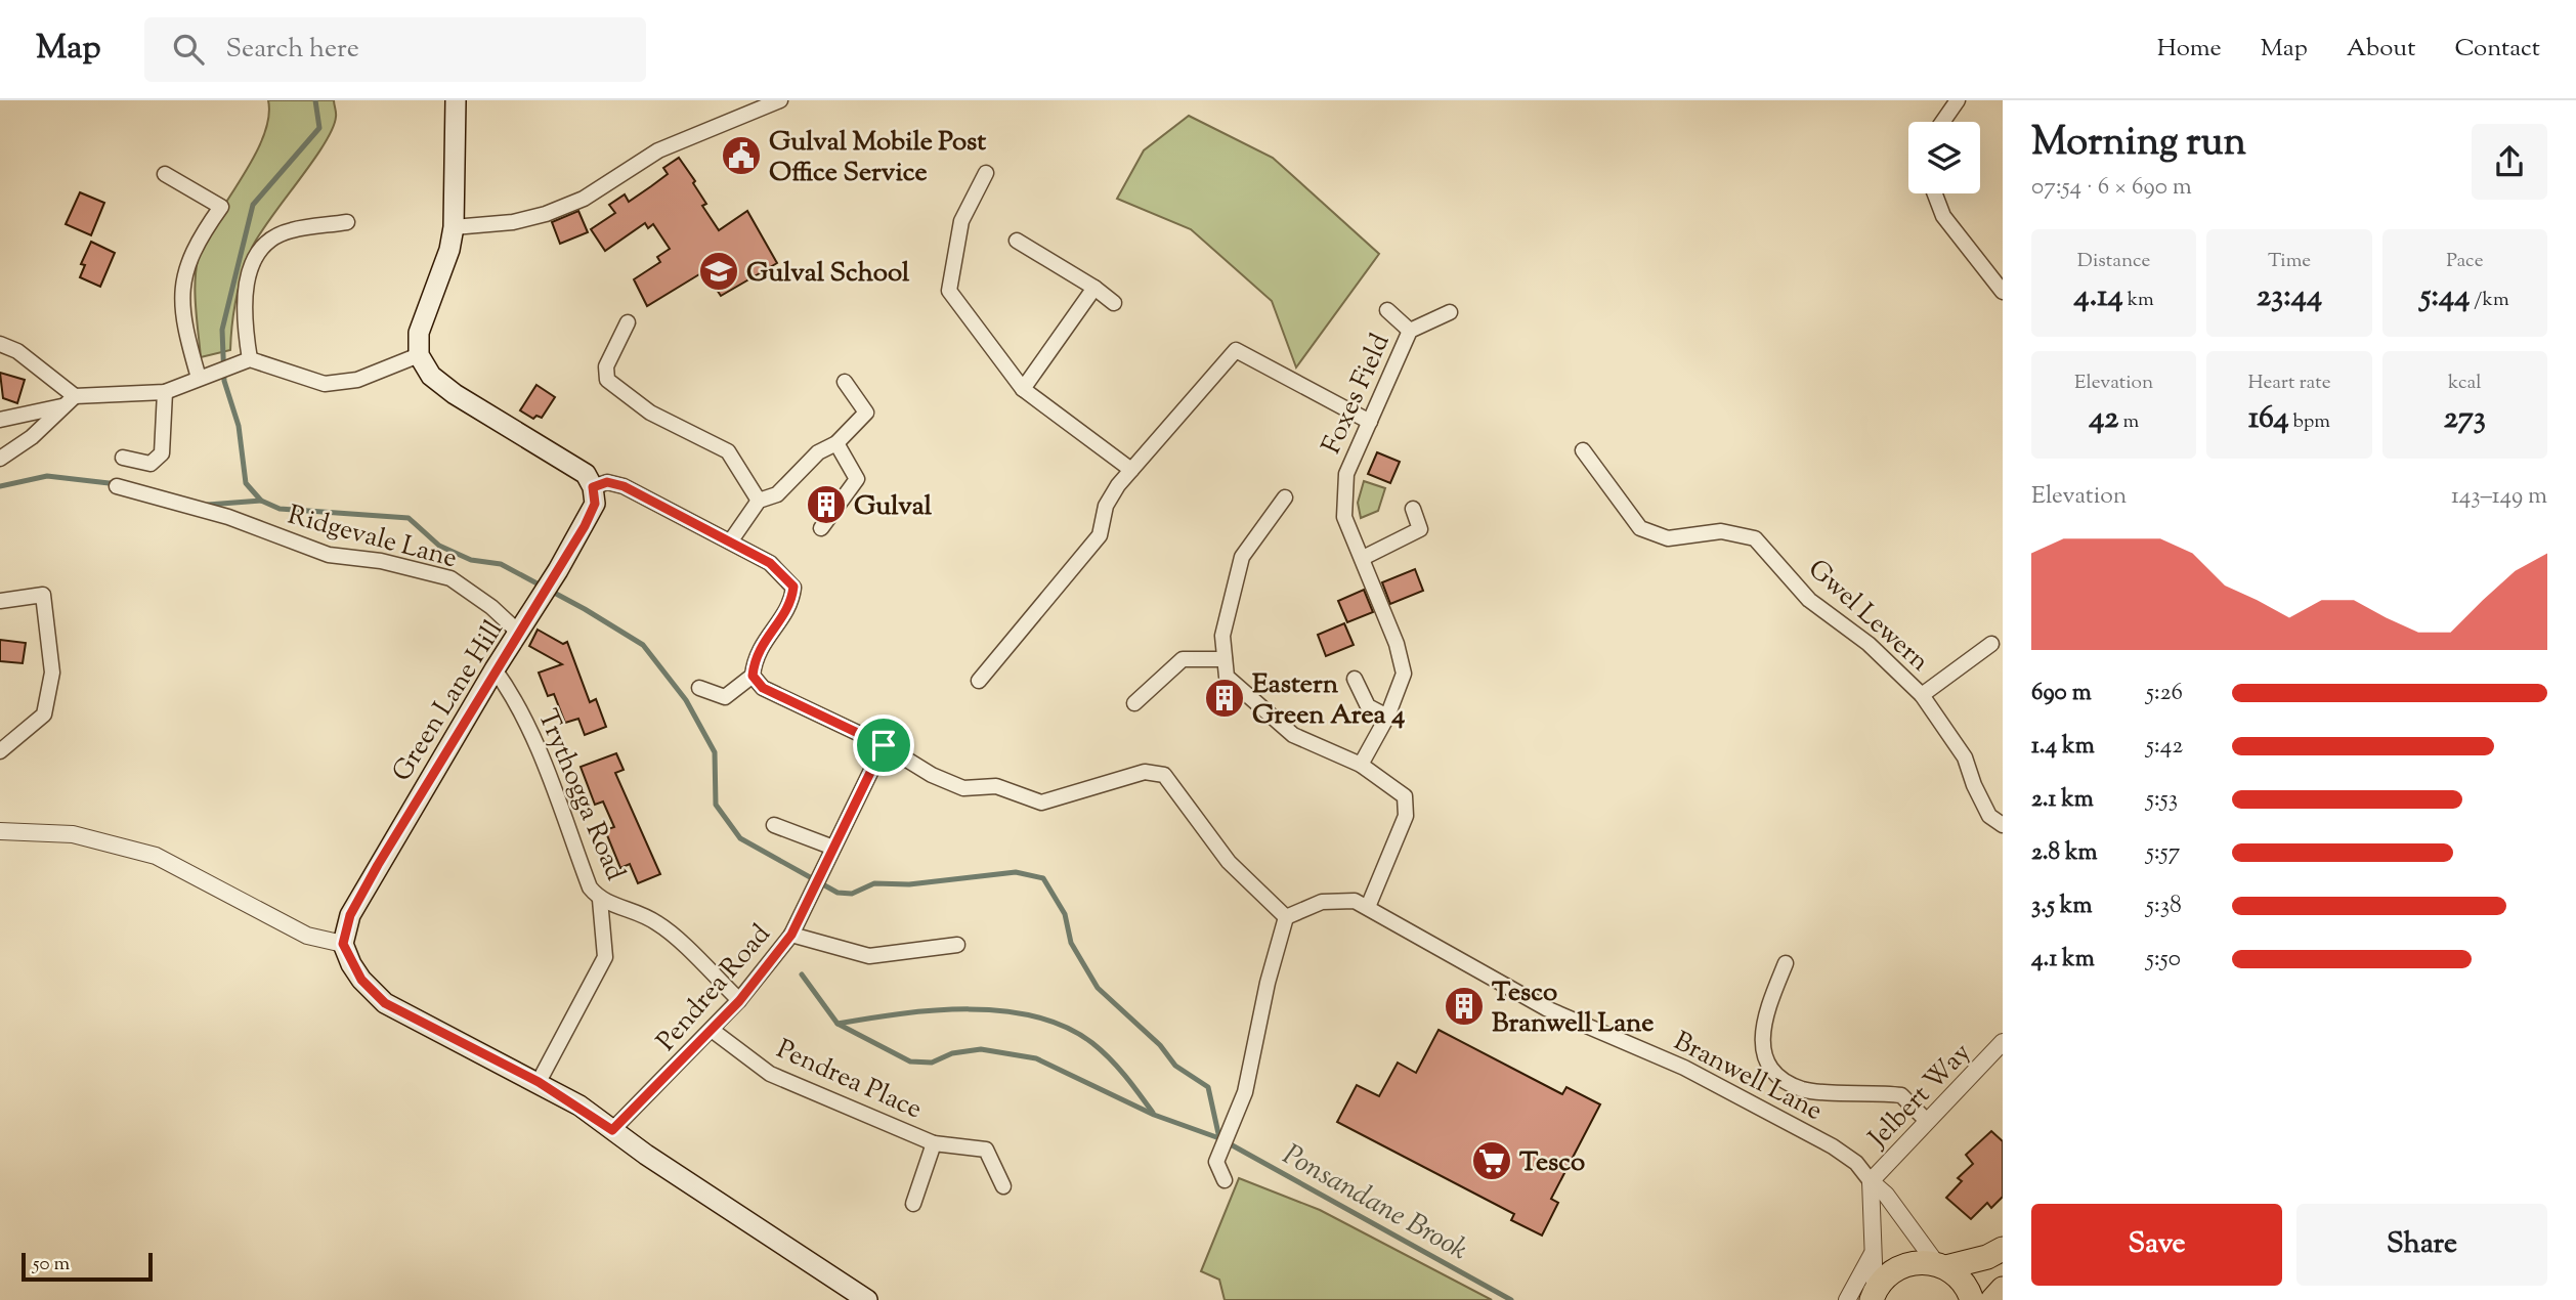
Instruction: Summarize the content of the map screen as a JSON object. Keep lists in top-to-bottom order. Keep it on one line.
{"streets":{"main road":["Green Lane Hill"],"street":["Foxes Field","Ridgevale Lane","Gwel Lewern","Trythogga Road","Pendrea Road","Branwell Lane","Pendrea Place","Jelbert Way"]},"crossings":[["Ridgevale Lane","Green Lane Hill"],["Green Lane Hill","Trythogga Road"],["Trythogga Road","Pendrea Road"],["Pendrea Road","Pendrea Place"],["Branwell Lane","Jelbert Way"]],"water":["Ponsandane Brook"],"places":{"public building":["Gulval Mobile Post Office Service"],"school or university":["Gulval School"],"building":["Gulval","Eastern Green Area 4","Tesco Branwell Lane"],"supermarket":["Tesco"]},"scale_bar":"50 m","page":{"header":"Map","search":"Search here","nav":["Home","Map","About","Contact"],"heading":["Morning run","07:54 · 6 × 690 m"],"stats":[["Distance","4.14 km"],["Time","23:44"],["Pace","5:44 /km"],["Elevation","42 m"],["Heart rate","164 bpm"],["kcal","273"]],"chart":["Elevation","143–149 m"],"list":[{"name":"690 m","note":"5:26"},{"name":"1.4 km","note":"5:42"},{"name":"2.1 km","note":"5:53"},{"name":"2.8 km","note":"5:57"},{"name":"3.5 km","note":"5:38"},{"name":"4.1 km","note":"5:50"}],"buttons":["Save","Share"],"scale":"50 m"}}
